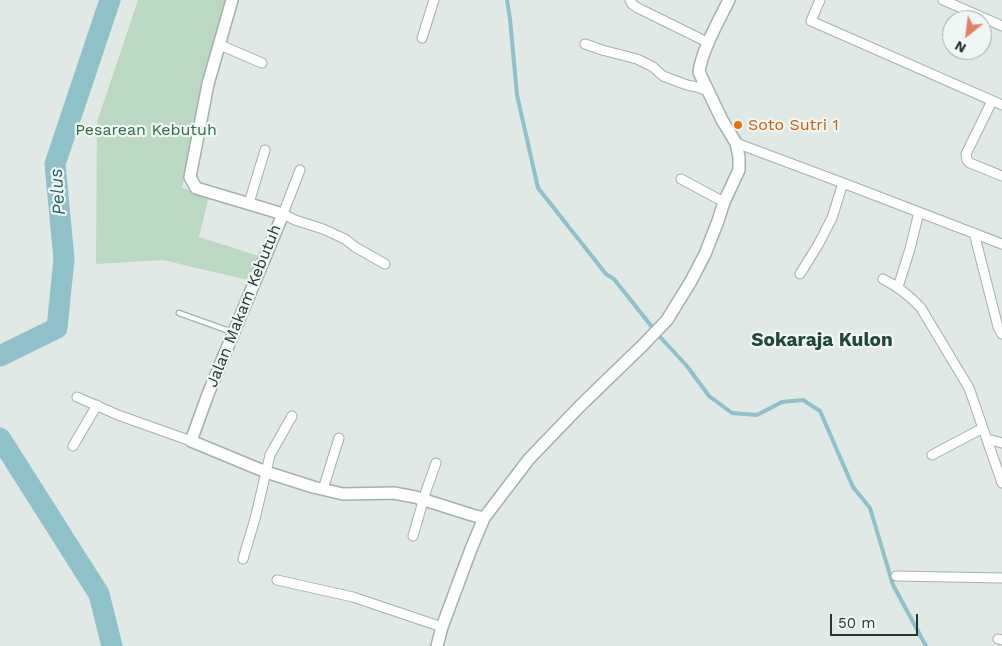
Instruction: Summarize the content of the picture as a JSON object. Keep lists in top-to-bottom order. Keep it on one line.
{"streets":{"street":["Jalan Makam Kebutuh"]},"districts":["Sokaraja Kulon"],"water":["Pelus"],"parks":["Pesarean Kebutuh"],"places":["Soto Sutri 1"],"scale_bar":"50 m","north":"bottom left"}
